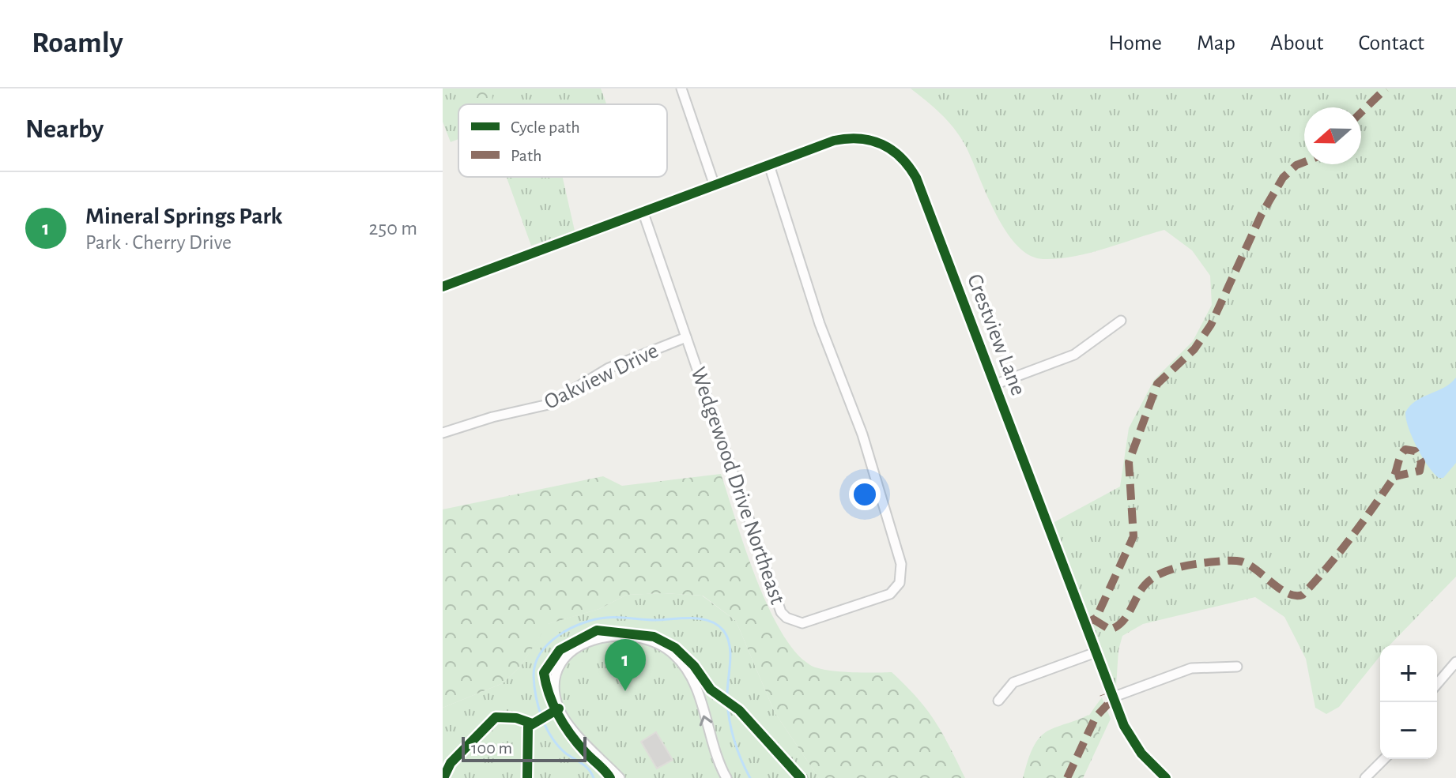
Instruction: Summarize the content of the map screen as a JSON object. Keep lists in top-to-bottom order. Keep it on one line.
{"streets":{"street":["Crestview Lane","Oakview Drive","Wedgewood Drive Northeast"]},"crossings":[["Crestview Lane","Wedgewood Drive Northeast"],["Oakview Drive","Wedgewood Drive Northeast"]],"legend":["Cycle path","Path"],"scale_bar":"100 m","north":"left","page":{"header":"Roamly","nav":["Home","Map","About","Contact"],"heading":"Nearby","list":[{"mark":"1","name":"Mineral Springs Park","note":"Park · Cherry Drive","value":"250 m"}],"pins":"1","map_buttons":["+","−"],"scale":"100 m"}}
